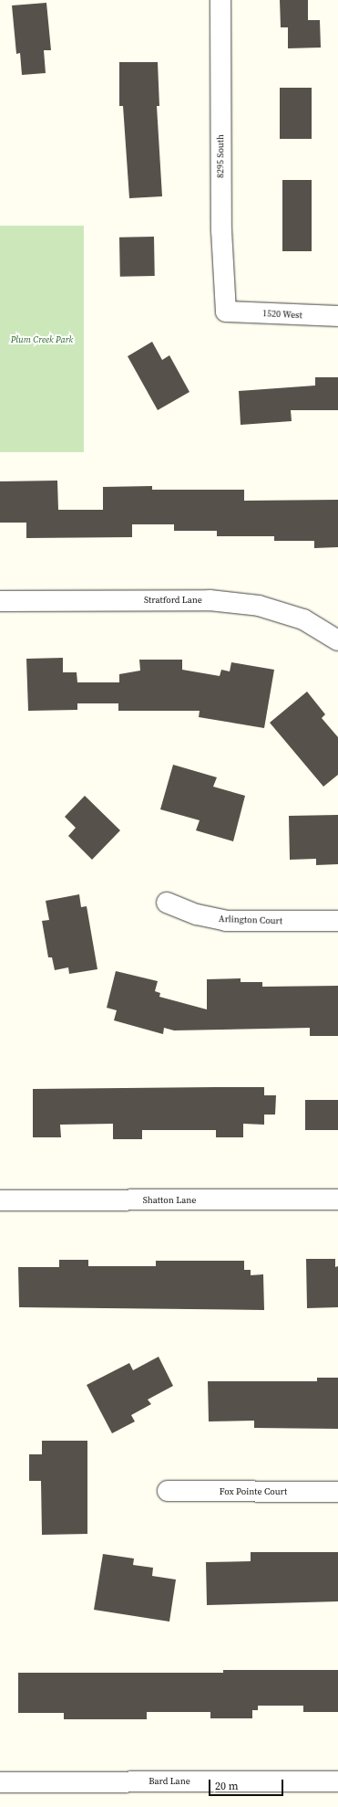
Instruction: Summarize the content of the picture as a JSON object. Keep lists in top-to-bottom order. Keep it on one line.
{"streets":{"street":["8295 South","1520 West","Stratford Lane","Arlington Court","Shatton Lane","Fox Pointe Court","Bard Lane"]},"crossings":[["8295 South","1520 West"]],"parks":["Plum Creek Park"],"scale_bar":"20 m"}
